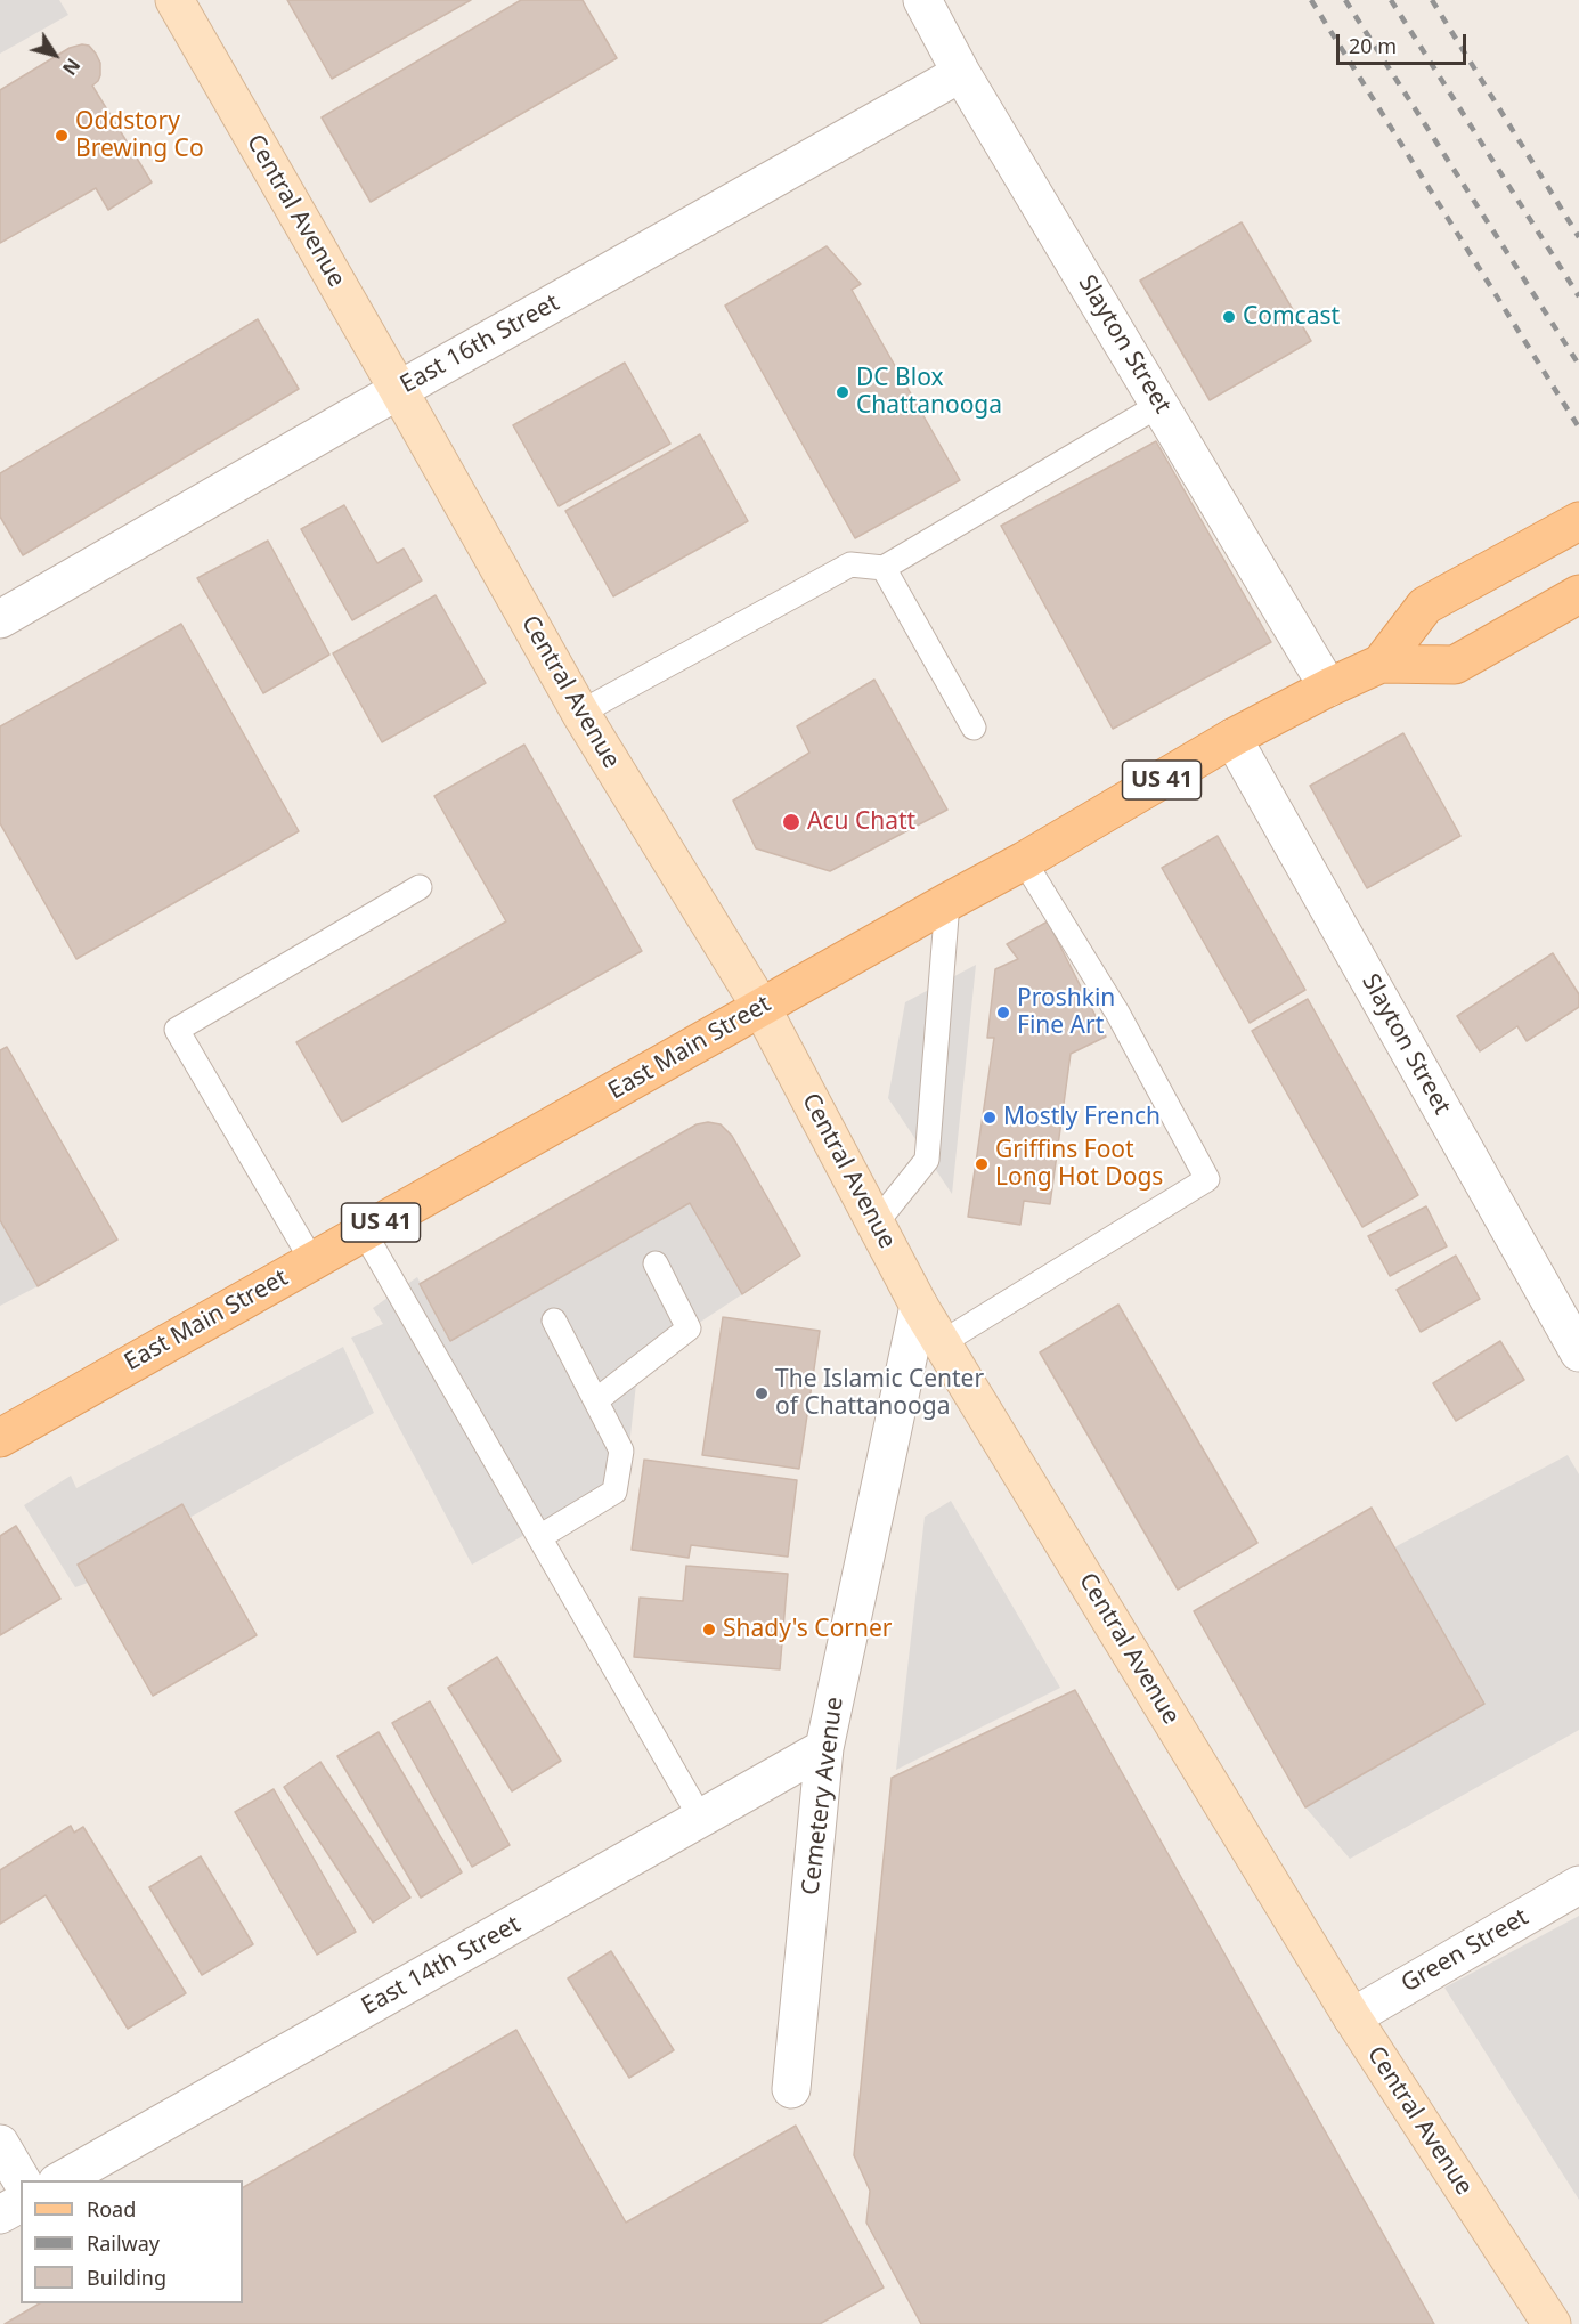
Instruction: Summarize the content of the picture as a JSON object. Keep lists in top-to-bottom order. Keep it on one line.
{"streets":{"main road":["Central Avenue","US 41","East Main Street"],"street":["East 16th Street","Slayton Street","Cemetery Avenue","Green Street","East 14th Street"]},"crossings":[["Central Avenue","East 16th Street"],["Central Avenue","East Main Street"],["Central Avenue","Cemetery Avenue"],["Central Avenue","Green Street"],["East 16th Street","Slayton Street"],["Slayton Street","East Main Street"],["Cemetery Avenue","East 14th Street"]],"places":["Oddstory Brewing Co","Comcast","DC Blox Chattanooga","Acu Chatt","Proshkin Fine Art","Mostly French","Griffins Foot Long Hot Dogs","The Islamic Center of Chattanooga","Shady's Corner"],"legend":["Road","Railway","Building"],"scale_bar":"20 m","north":"bottom right"}
